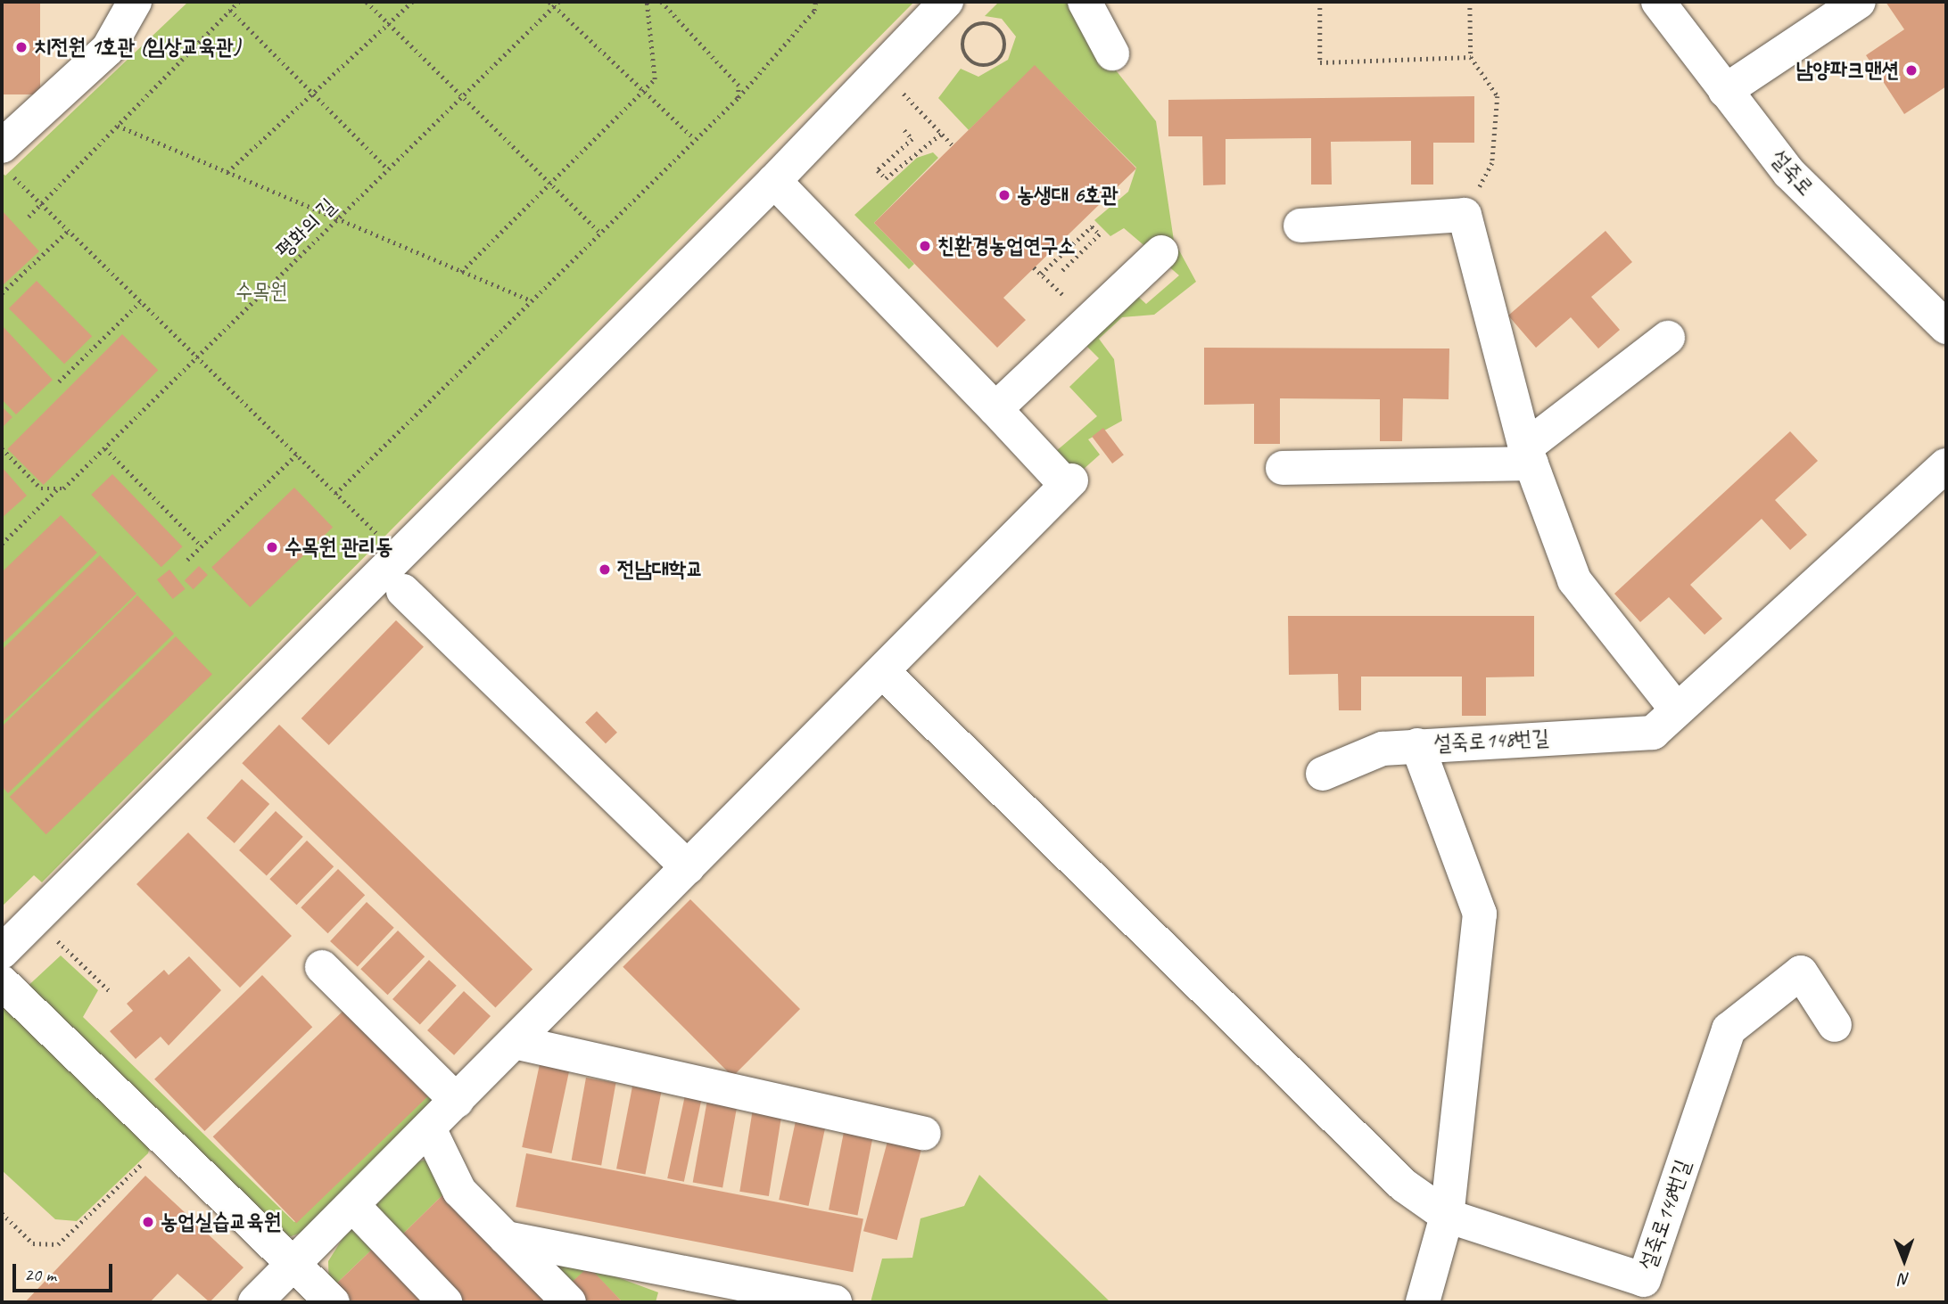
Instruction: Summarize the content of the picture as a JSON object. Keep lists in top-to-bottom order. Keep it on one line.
{"streets":{"street":["설죽로","설죽로148번길"],"path":["평화의 길"]},"parks":["수목원"],"places":["치전원 1호관 (임상교육관)","남양파크맨션","농생대 6호관","친환경농업연구소","수목원 관리동","전남대학교","농업실습교육원"],"scale_bar":"20 m","north":"bottom"}
